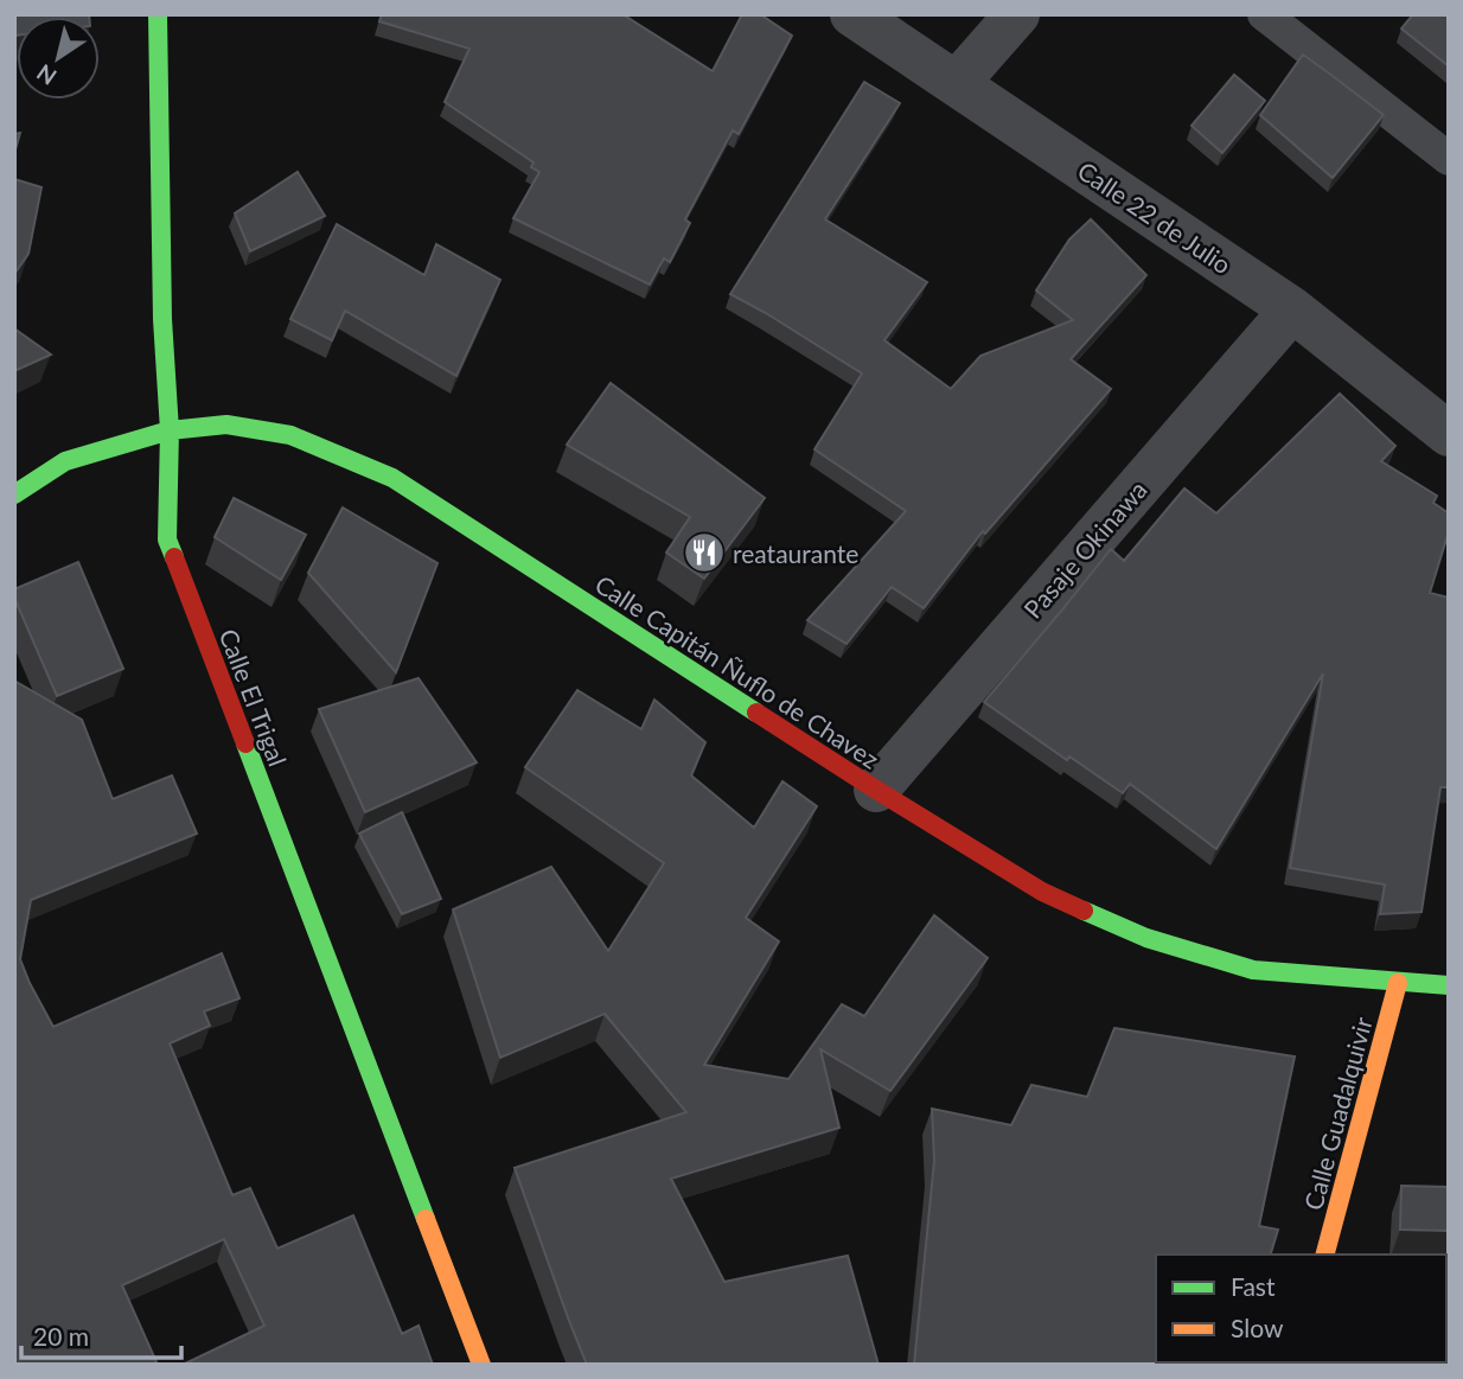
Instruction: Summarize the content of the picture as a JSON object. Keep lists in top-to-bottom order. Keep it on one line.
{"streets":{"street":["Calle 22 de Julio","Pasaje Okinawa","Calle Capitán Ñuflo de Chavez","Calle El Trigal","Calle Guadalquivir"]},"crossings":[["Calle 22 de Julio","Pasaje Okinawa"],["Pasaje Okinawa","Calle Capitán Ñuflo de Chavez"],["Calle Capitán Ñuflo de Chavez","Calle El Trigal"],["Calle Capitán Ñuflo de Chavez","Calle Guadalquivir"]],"places":{"restaurant":["reataurante"]},"legend":["Fast","Slow"],"scale_bar":"20 m","north":"bottom left"}
